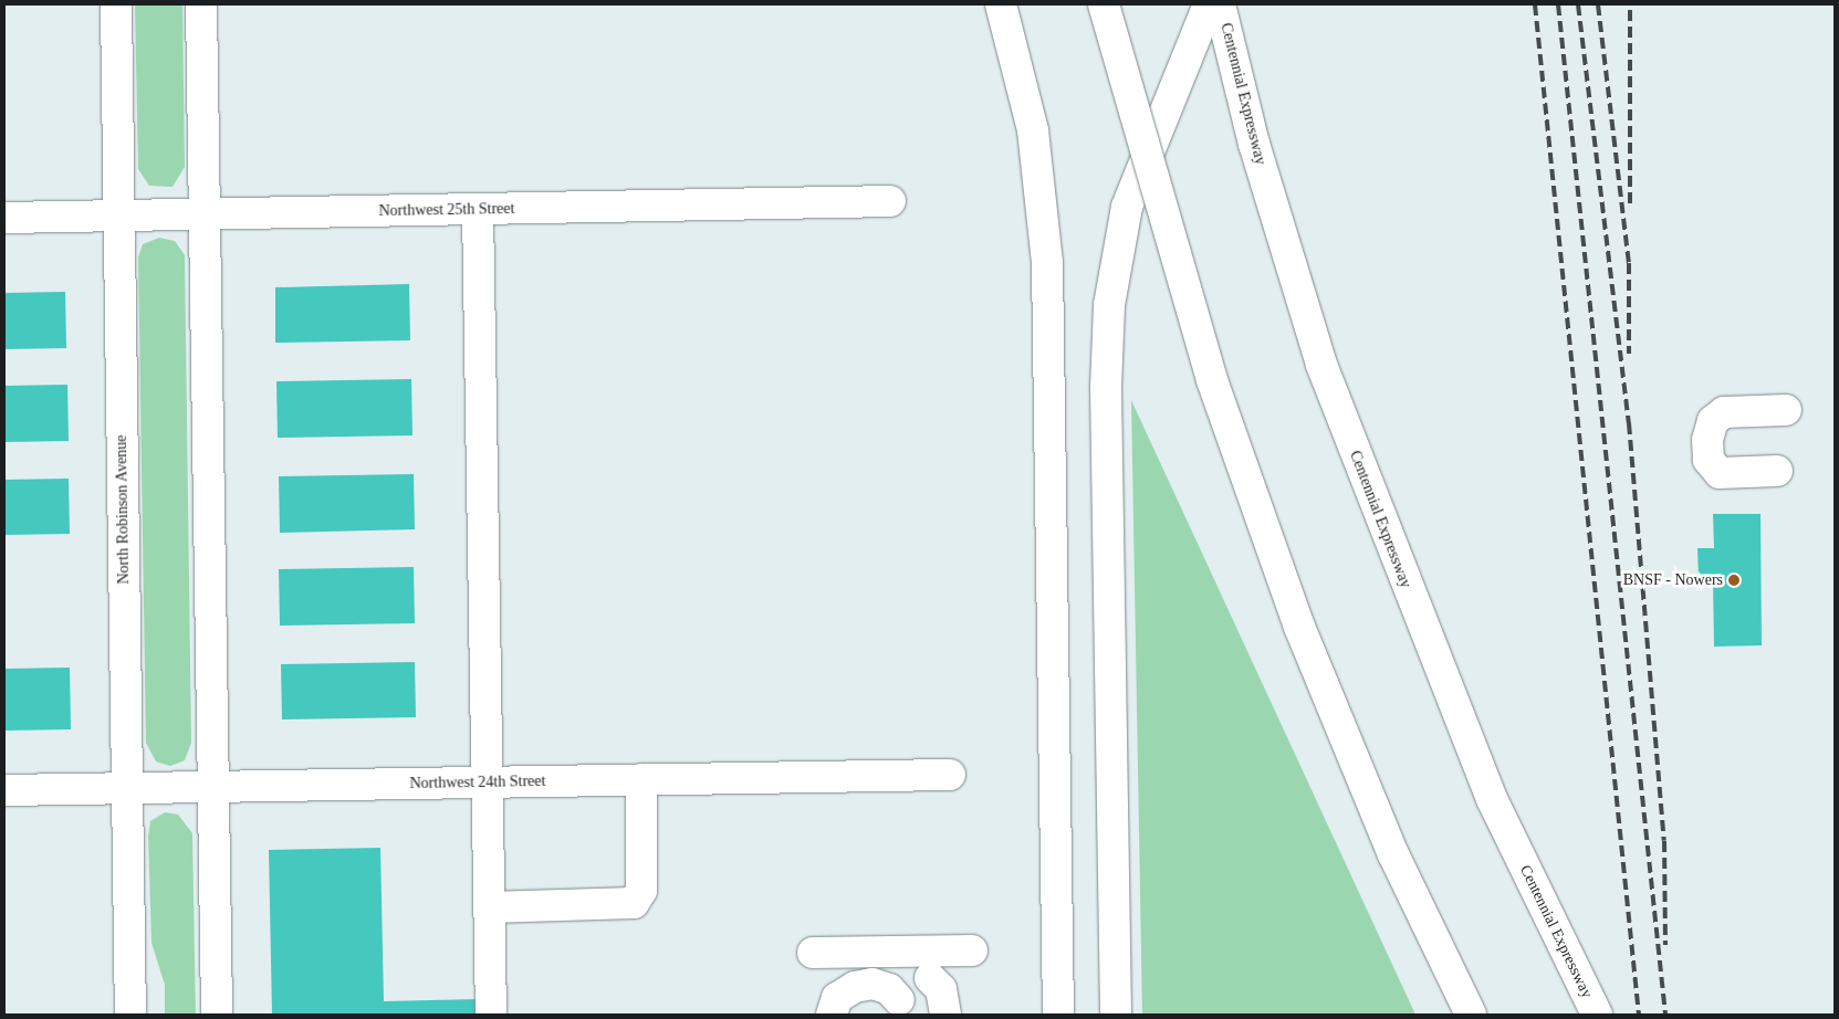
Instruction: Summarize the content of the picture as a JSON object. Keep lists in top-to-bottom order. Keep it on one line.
{"streets":{"main road":["Centennial Expressway","Northwest 25th Street","North Robinson Avenue","Northwest 24th Street"]},"crossings":[["Northwest 25th Street","North Robinson Avenue"],["North Robinson Avenue","Northwest 24th Street"]],"places":["BNSF - Nowers"]}
